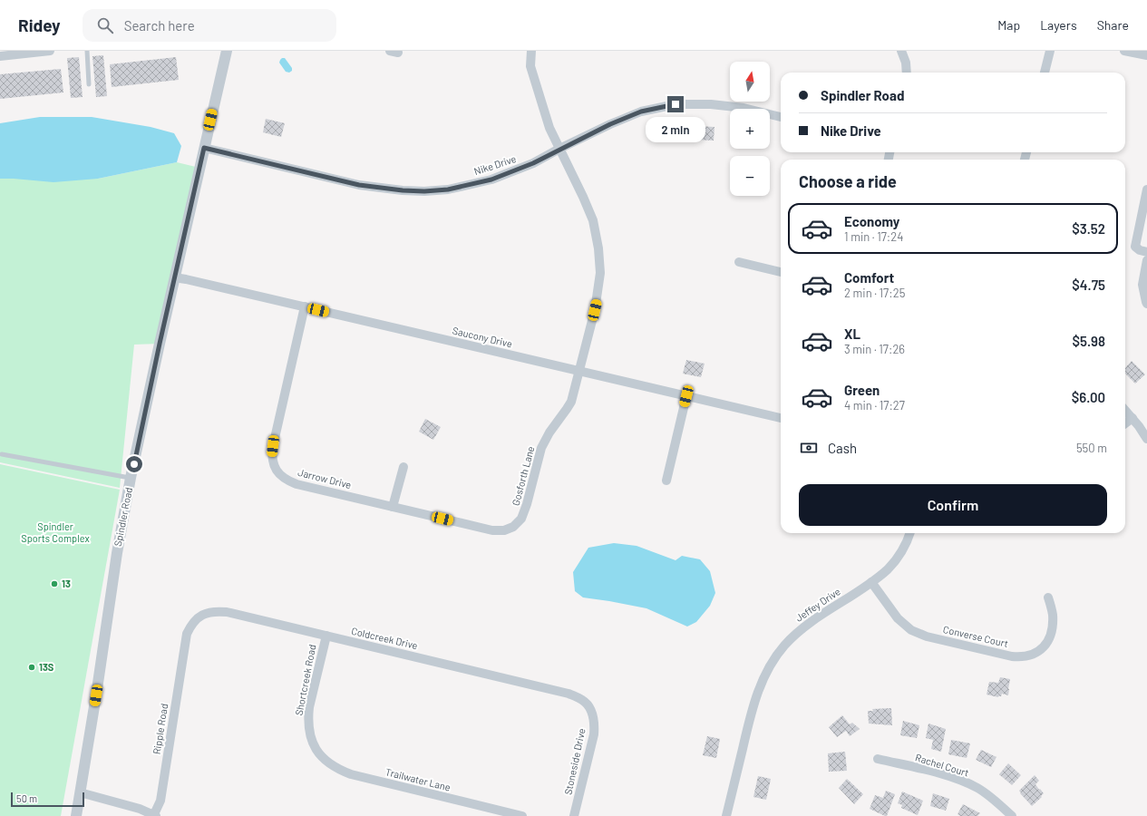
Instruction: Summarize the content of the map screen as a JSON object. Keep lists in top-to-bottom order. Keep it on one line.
{"streets":{"street":["Nike Drive","Saucony Drive","Gosforth Lane","Jarrow Drive","Spindler Road","Jeffey Drive","Converse Court","Coldcreek Drive","Shortcreek Road","Ripple Road","Stoneside Drive","Rachel Court","Trailwater Lane"]},"crossings":[["Nike Drive","Gosforth Lane"],["Nike Drive","Spindler Road"],["Saucony Drive","Gosforth Lane"],["Saucony Drive","Jarrow Drive"],["Saucony Drive","Spindler Road"],["Gosforth Lane","Jarrow Drive"],["Jeffey Drive","Converse Court"],["Coldcreek Drive","Shortcreek Road"],["Coldcreek Drive","Ripple Road"],["Coldcreek Drive","Stoneside Drive"],["Shortcreek Road","Trailwater Lane"]],"parks":["Spindler Sports Complex"],"places":["13","13S"],"scale_bar":"50 m","north":"top","page":{"header":"Ridey","search":"Search here","nav":["Map","Layers","Share"],"map_buttons":["+","−"],"banner":["Spindler Road","Nike Drive"],"bubble":"2 min","heading":"Choose a ride","list":[{"name":"Economy","note":"1 min · 17:24","value":"$3.52"},{"name":"Comfort","note":"2 min · 17:25","value":"$4.75"},{"name":"XL","note":"3 min · 17:26","value":"$5.98"},{"name":"Green","note":"4 min · 17:27","value":"$6.00"}],"pay":["Cash","550 m"],"buttons":"Confirm","scale":"50 m"}}
